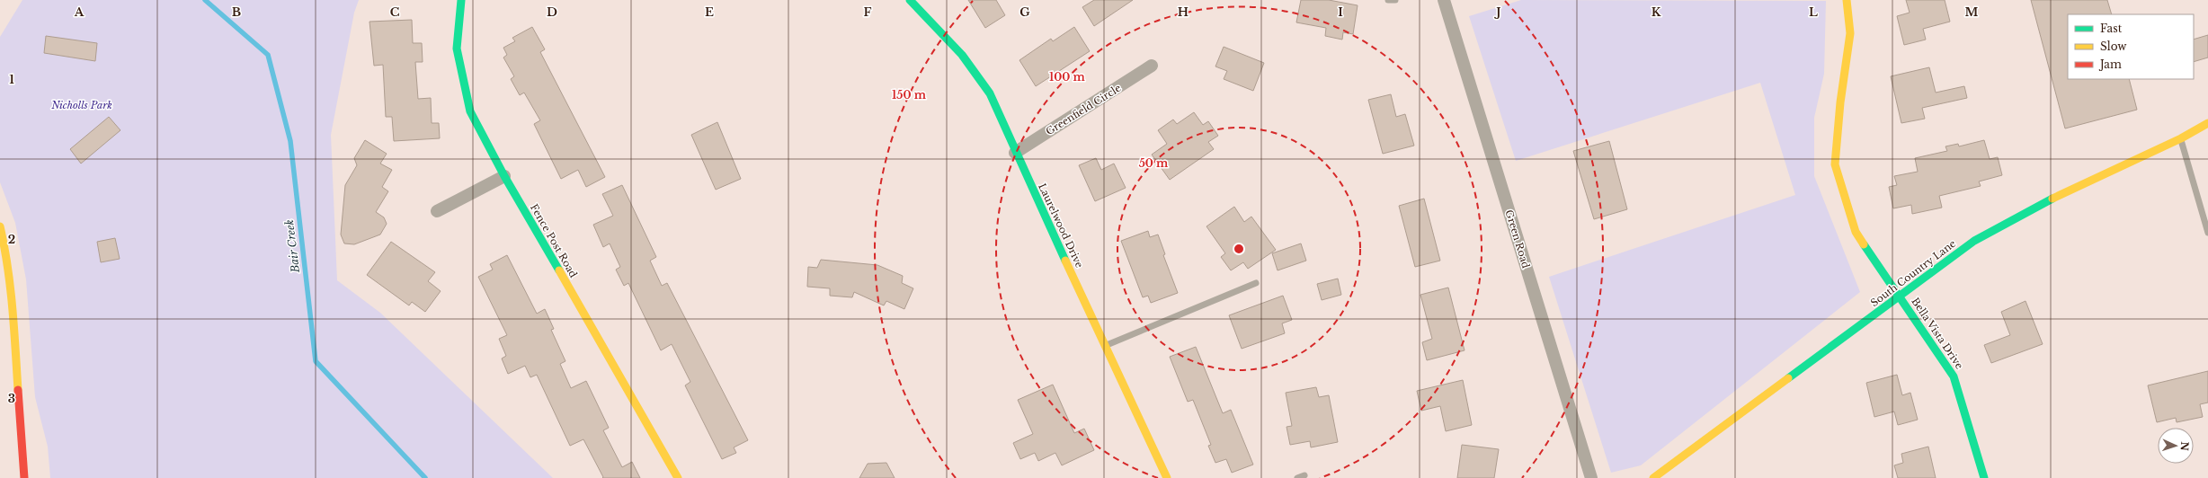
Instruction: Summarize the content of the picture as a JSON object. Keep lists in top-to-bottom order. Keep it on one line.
{"streets":{"street":["Greenfield Circle","Laurelwood Drive","Green Road","Fence Post Road","South Country Lane","Bella Vista Drive"]},"crossings":[["Greenfield Circle","Laurelwood Drive"],["South Country Lane","Bella Vista Drive"]],"water":["Bair Creek"],"parks":["Nicholls Park"],"legend":["Fast","Slow","Jam"],"north":"right","grid":{"columns":["A","B","C","D","E","F","G","H","I","J","K","L","M"],"rows":["1","2","3"]},"rings":["100 m","150 m","50 m"]}
